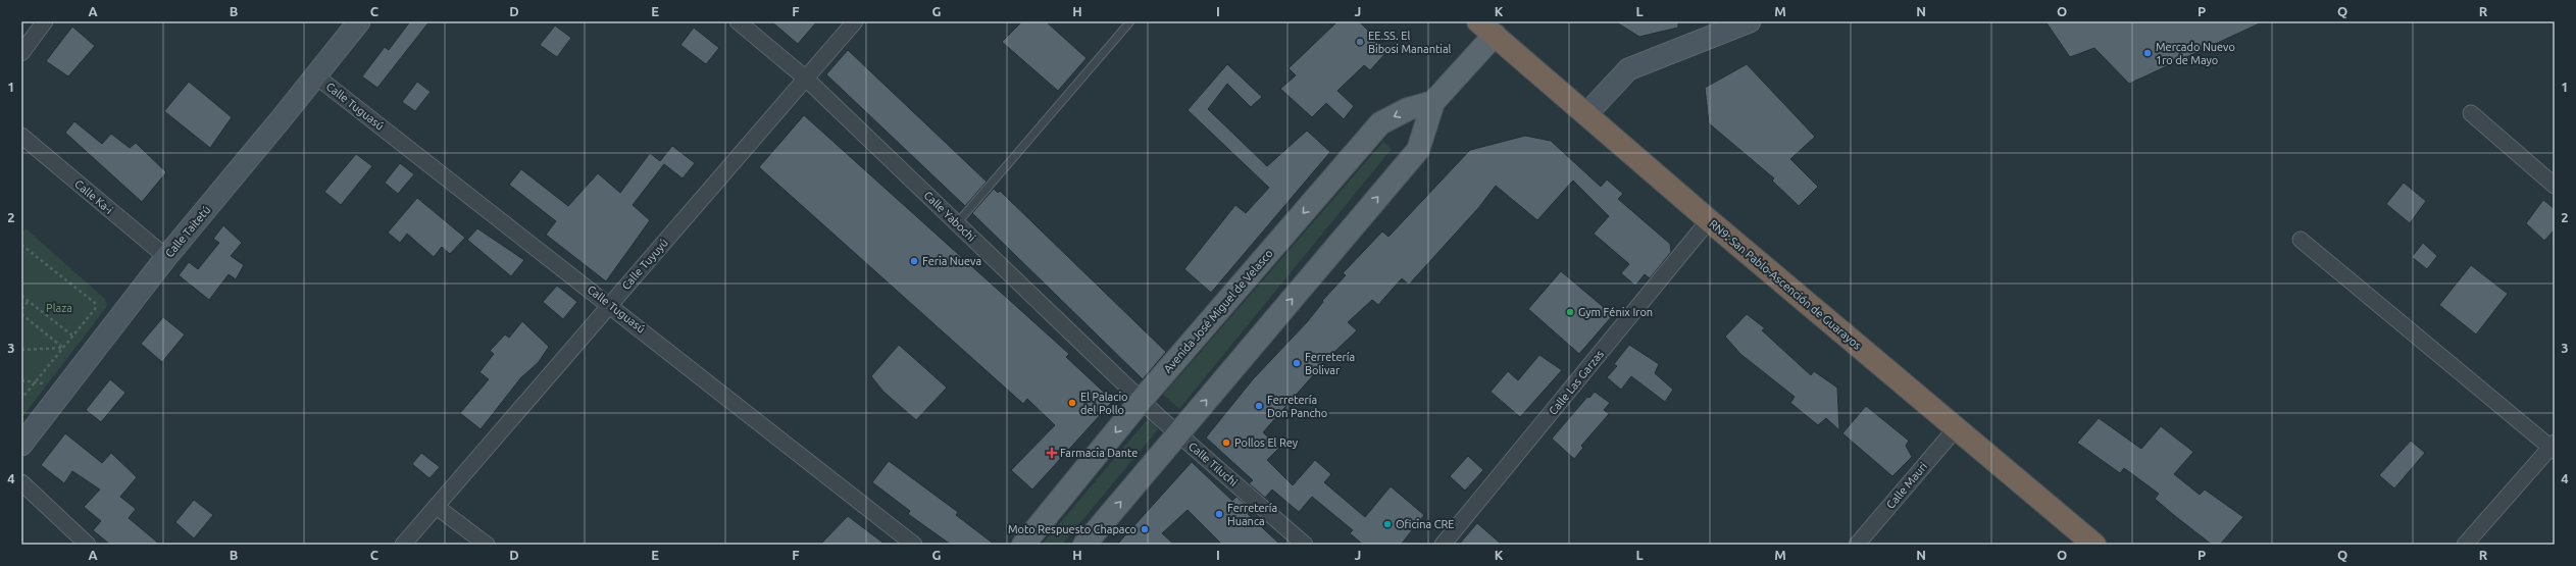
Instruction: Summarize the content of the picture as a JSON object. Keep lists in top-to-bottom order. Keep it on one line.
{"streets":{"highway":["RN9: San Pablo-Ascención de Guarayos"],"main road":["Avenida José Miguel de Velasco"],"street":["Calle Tuguasú","Calle Ka-i","Calle Yabochi","Calle Taitetú","Calle Tuyuyú","Calle Las Garzas","Calle Tiluchi","Calle Mauri"]},"crossings":[["Calle Tuguasú","Calle Taitetú"],["Calle Tuguasú","Calle Tuyuyú"],["Calle Ka-i","Calle Taitetú"],["Calle Yabochi","Calle Tuyuyú"],["Calle Yabochi","Avenida José Miguel de Velasco"],["Calle Yabochi","Calle Tiluchi"],["RN9: San Pablo-Ascención de Guarayos","Calle Las Garzas"],["RN9: San Pablo-Ascención de Guarayos","Calle Mauri"]],"parks":["Plaza"],"places":{"other":["EE.SS. El Bibosi Manantial","Mercado Nuevo 1ro de Mayo","Feria Nueva","Gym Fénix Iron","Ferretería Bolivar","El Palacio del Pollo","Ferretería Don Pancho","Pollos El Rey","Ferretería Huanca","Oficina CRE","Moto Respuesto Chapaco"],"health":["Farmacia Dante"]},"grid":{"columns":["A","B","C","D","E","F","G","H","I","J","K","L","M","N","O","P","Q","R"],"rows":["1","2","3","4"]}}
